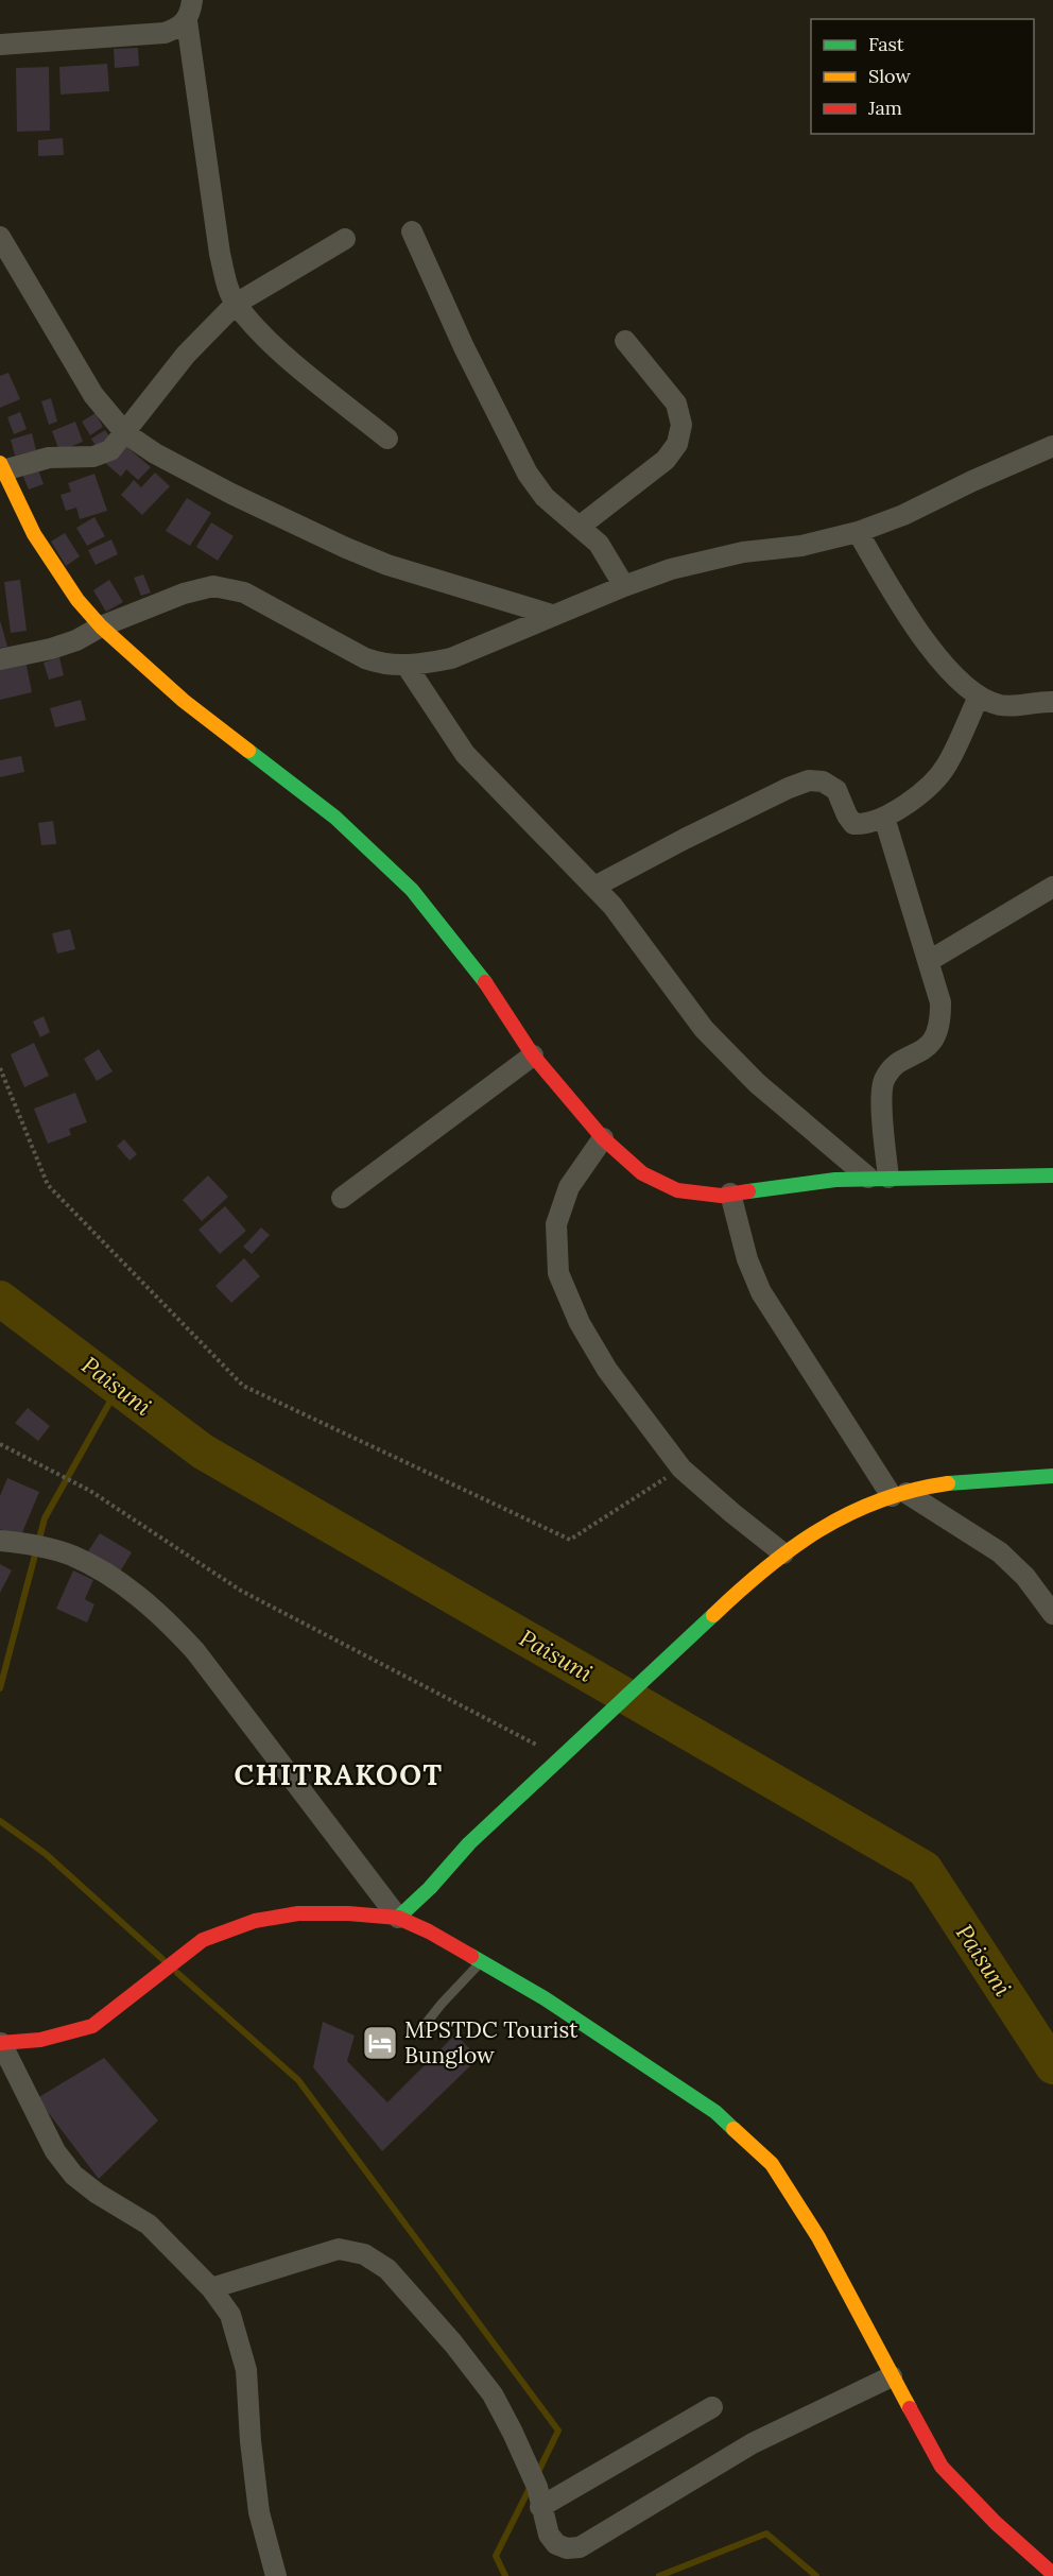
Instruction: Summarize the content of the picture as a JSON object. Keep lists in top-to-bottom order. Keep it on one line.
{"districts":["CHITRAKOOT"],"water":["Paisuni"],"places":{"hotel":["MPSTDC Tourist Bunglow"]},"legend":["Fast","Slow","Jam"]}
